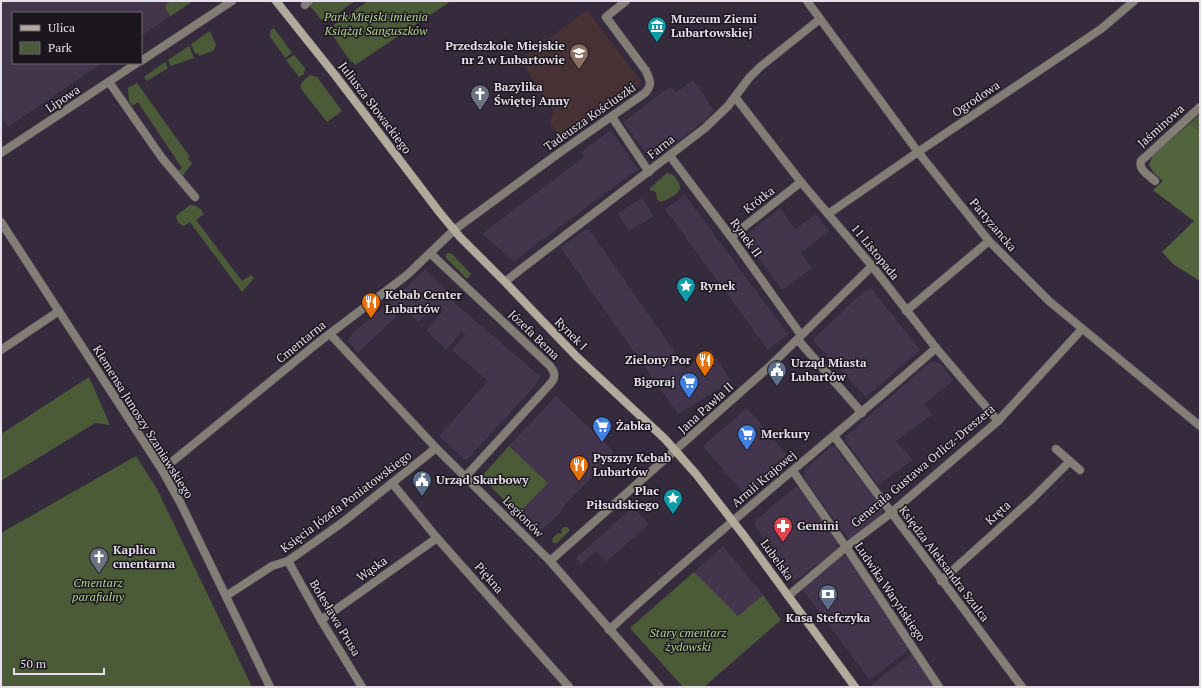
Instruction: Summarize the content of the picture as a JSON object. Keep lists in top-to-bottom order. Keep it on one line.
{"streets":{"main road":["Juliusza Słowackiego","Rynek I","Lubelska"],"street":["Lipowa","Ogrodowa","Tadeusza Kościuszki","Jaśminowa","Farna","Krótka","Partyzancka","Rynek II","11 Listopada","Józefa Bema","Cmentarna","Jana Pawła II","Klemensa Junoszy Szaniawskiego","Generała Gustawa Orlicz-Dreszera","Armii Krajowej","Księcia Józefa Poniatowskiego","Kręta","Legionów","Księdza Aleksandra Szulca","Wąska","Piękna","Ludwika Waryńskiego","Bolesława Prusa"]},"crossings":[["Ogrodowa","Partyzancka"],["Ogrodowa","11 Listopada"],["Juliusza Słowackiego","Tadeusza Kościuszki"],["Juliusza Słowackiego","Rynek I"],["Juliusza Słowackiego","Cmentarna"],["Tadeusza Kościuszki","Rynek I"],["Tadeusza Kościuszki","Cmentarna"],["Farna","Partyzancka"],["Farna","Rynek II"],["Farna","11 Listopada"],["Farna","Rynek I"],["Krótka","Rynek II"],["Krótka","11 Listopada"],["Partyzancka","Generała Gustawa Orlicz-Dreszera"],["Rynek II","Jana Pawła II"],["Rynek II","Armii Krajowej"],["11 Listopada","Jana Pawła II"],["11 Listopada","Generała Gustawa Orlicz-Dreszera"],["11 Listopada","Armii Krajowej"],["Rynek I","Cmentarna"],["Rynek I","Jana Pawła II"],["Rynek I","Lubelska"],["Józefa Bema","Cmentarna"],["Józefa Bema","Legionów"],["Cmentarna","Klemensa Junoszy Szaniawskiego"],["Cmentarna","Legionów"],["Jana Pawła II","Legionów"],["Jana Pawła II","Lubelska"],["Klemensa Junoszy Szaniawskiego","Księcia Józefa Poniatowskiego"],["Generała Gustawa Orlicz-Dreszera","Lubelska"],["Generała Gustawa Orlicz-Dreszera","Księdza Aleksandra Szulca"],["Generała Gustawa Orlicz-Dreszera","Ludwika Waryńskiego"],["Armii Krajowej","Legionów"],["Armii Krajowej","Lubelska"],["Armii Krajowej","Księdza Aleksandra Szulca"],["Armii Krajowej","Ludwika Waryńskiego"],["Księcia Józefa Poniatowskiego","Legionów"],["Księcia Józefa Poniatowskiego","Piękna"],["Księcia Józefa Poniatowskiego","Bolesława Prusa"],["Kręta","Księdza Aleksandra Szulca"],["Wąska","Piękna"],["Wąska","Bolesława Prusa"]],"parks":["Park Miejski imienia Książąt Sanguszków","Cmentarz parafialny","Stary cmentarz żydowski"],"places":{"museum":["Muzeum Ziemi Lubartowskiej"],"school or university":["Przedszkole Miejskie nr 2 w Lubartowie"],"church":["Bazylika Świętej Anny","Kaplica cmentarna"],"place":["Rynek","Plac Piłsudskiego"],"restaurant":["Kebab Center Lubartów","Zielony Por","Pyszny Kebab Lubartów"],"public building":["Urząd Miasta Lubartów","Urząd Skarbowy"],"supermarket":["Bigoraj","Żabka","Merkury"],"pharmacy":["Gemini"],"bank":["Kasa Stefczyka"]},"legend":["Ulica","Park"],"scale_bar":"50 m"}
